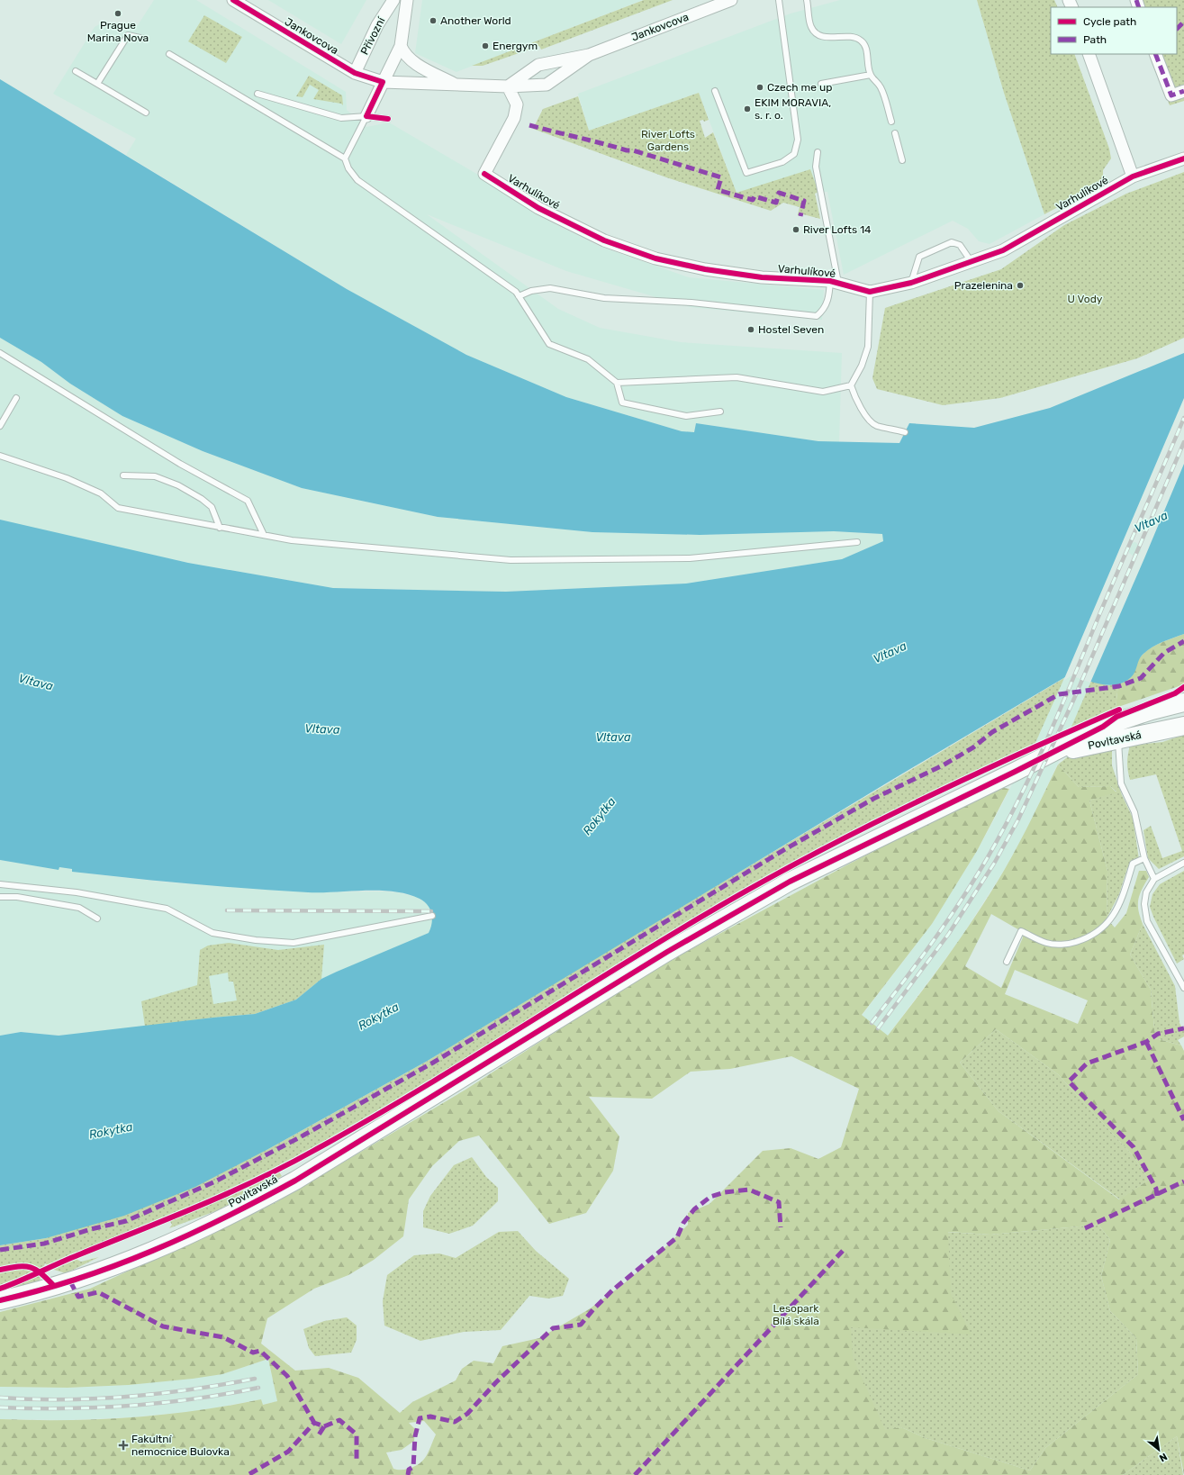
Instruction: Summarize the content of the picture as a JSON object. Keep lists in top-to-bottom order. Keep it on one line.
{"streets":{"main road":["Povltavská"],"street":["Jankovcova","Přívozní","Varhulíkové"]},"crossings":[["Jankovcova","Přívozní"],["Jankovcova","Varhulíkové"]],"water":["Vltava","Rokytka"],"parks":["River Lofts Gardens","U Vody","Lesopark Bílá skála"],"places":{"other":["Prague Marina Nova","Another World","Energym","Czech me up","EKIM MORAVIA, s. r. o.","River Lofts 14","Prazelenina","Hostel Seven"],"health":["Fakultní nemocnice Bulovka"]},"legend":["Cycle path","Path"],"north":"bottom right"}
